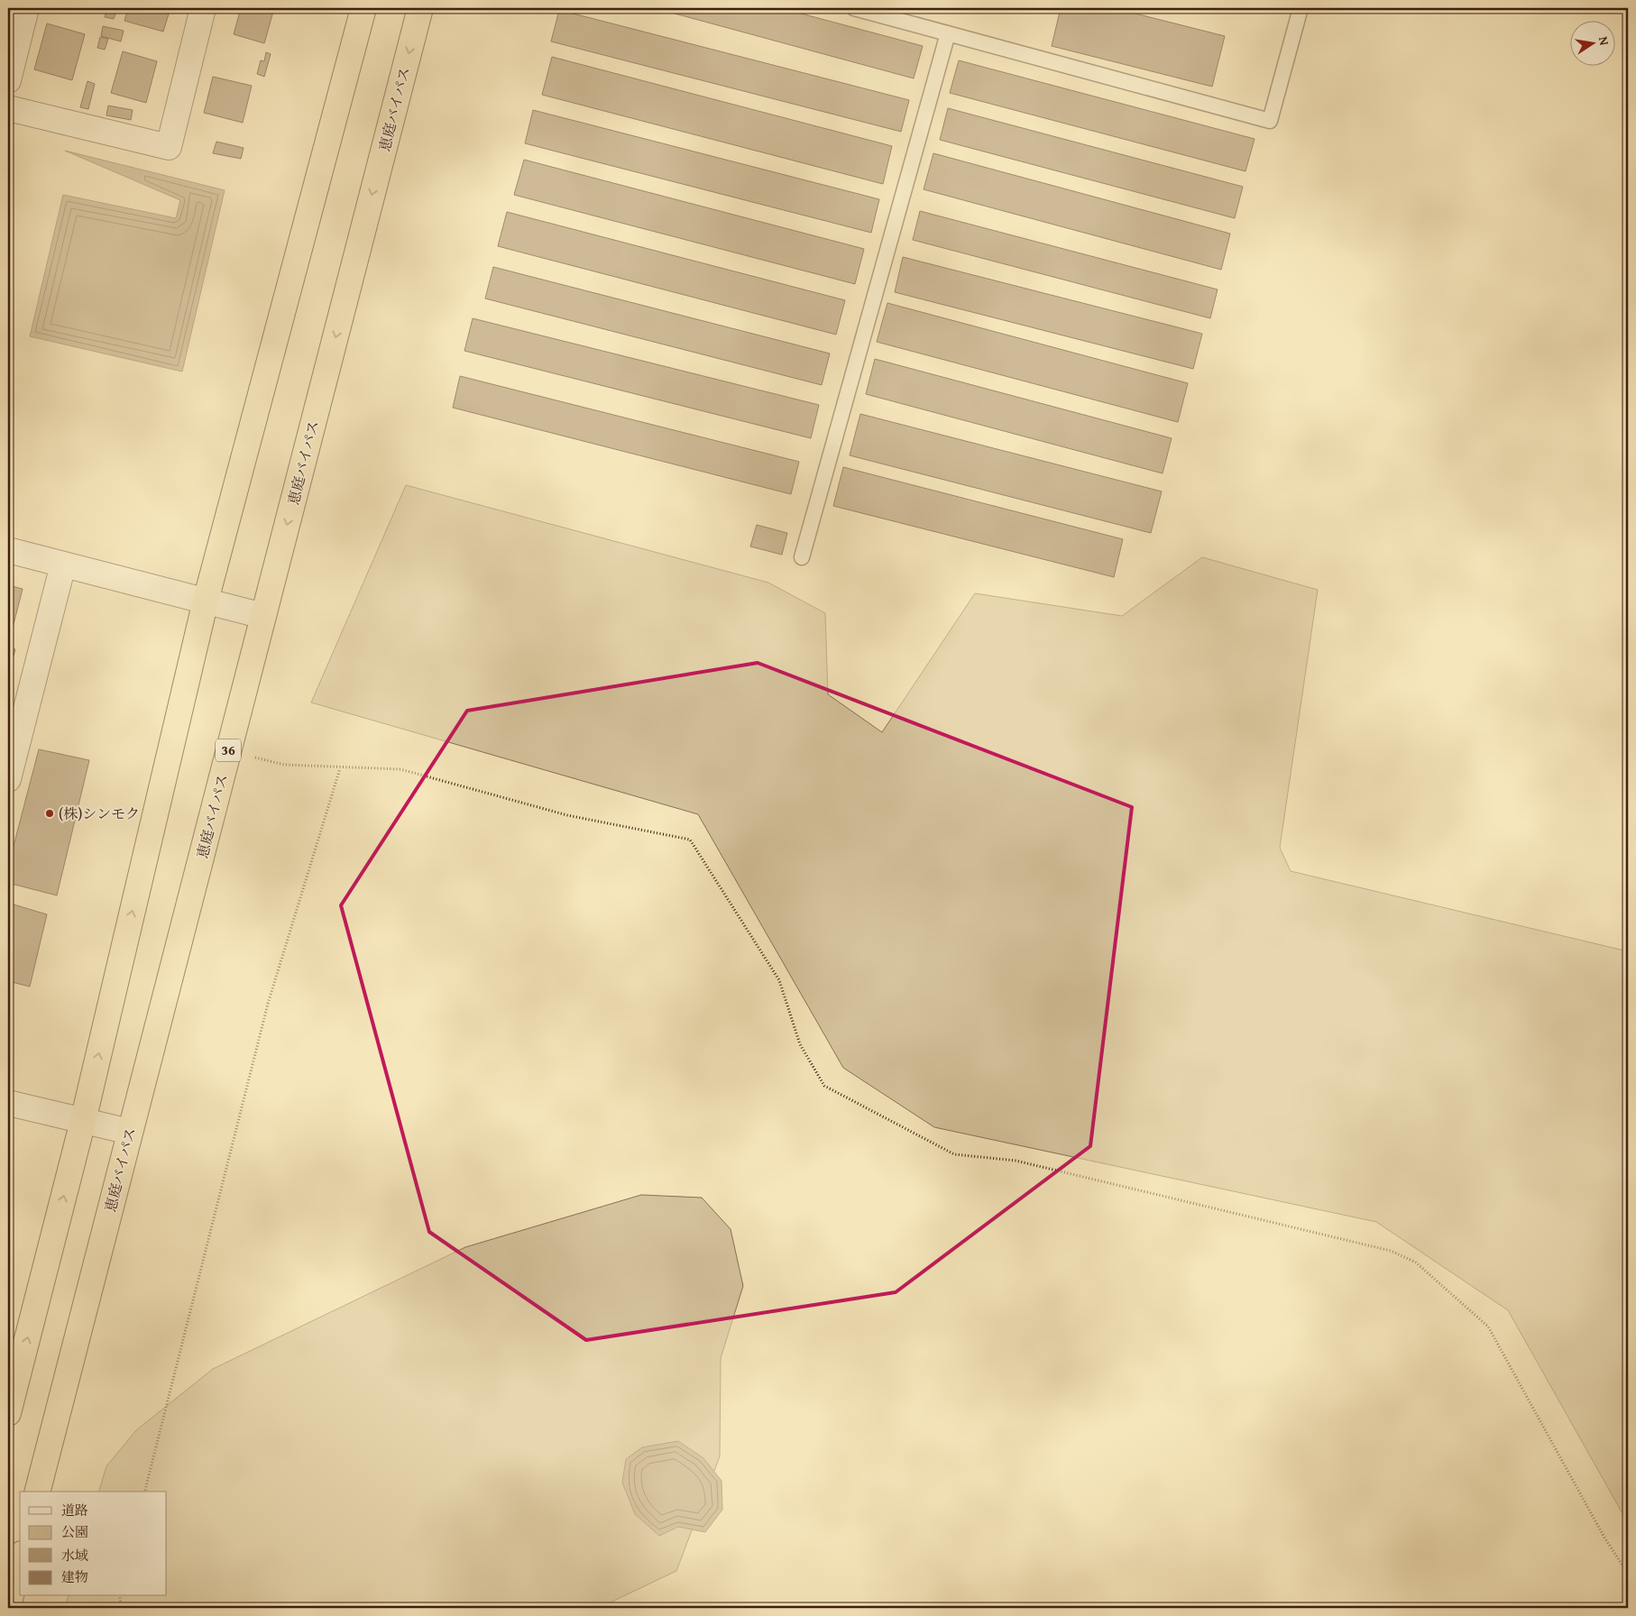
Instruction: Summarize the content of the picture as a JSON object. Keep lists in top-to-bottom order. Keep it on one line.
{"streets":{"highway":["恵庭バイパス","36"]},"places":["(株)シンモク"],"legend":["道路","公園","水域","建物"],"north":"right"}
